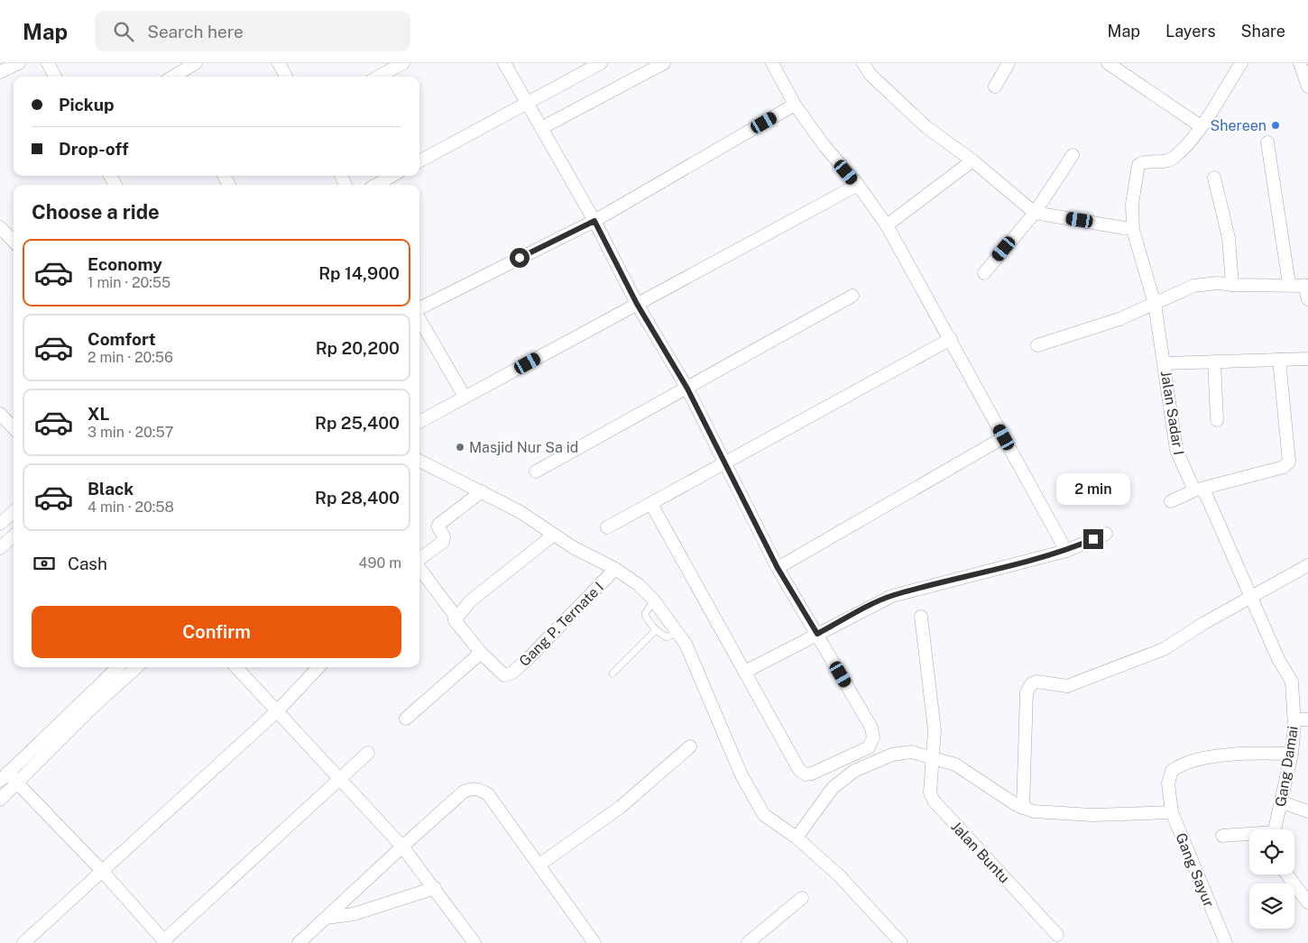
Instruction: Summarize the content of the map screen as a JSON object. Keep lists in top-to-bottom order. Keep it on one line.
{"streets":{"street":["Jalan Sadar I","Gang P. Ternate I","Gang Damai","Jalan Buntu","Gang Sayur"]},"crossings":[["Jalan Sadar I","Gang Damai"],["Gang Damai","Gang Sayur"]],"places":["Shereen","Masjid Nur Sa id"],"page":{"header":"Map","search":"Search here","nav":["Map","Layers","Share"],"banner":["Pickup","Drop-off"],"heading":"Choose a ride","list":[{"name":"Economy","note":"1 min · 20:55","value":"Rp 14,900"},{"name":"Comfort","note":"2 min · 20:56","value":"Rp 20,200"},{"name":"XL","note":"3 min · 20:57","value":"Rp 25,400"},{"name":"Black","note":"4 min · 20:58","value":"Rp 28,400"}],"bubble":"2 min","pay":["Cash","490 m"],"buttons":"Confirm"}}
